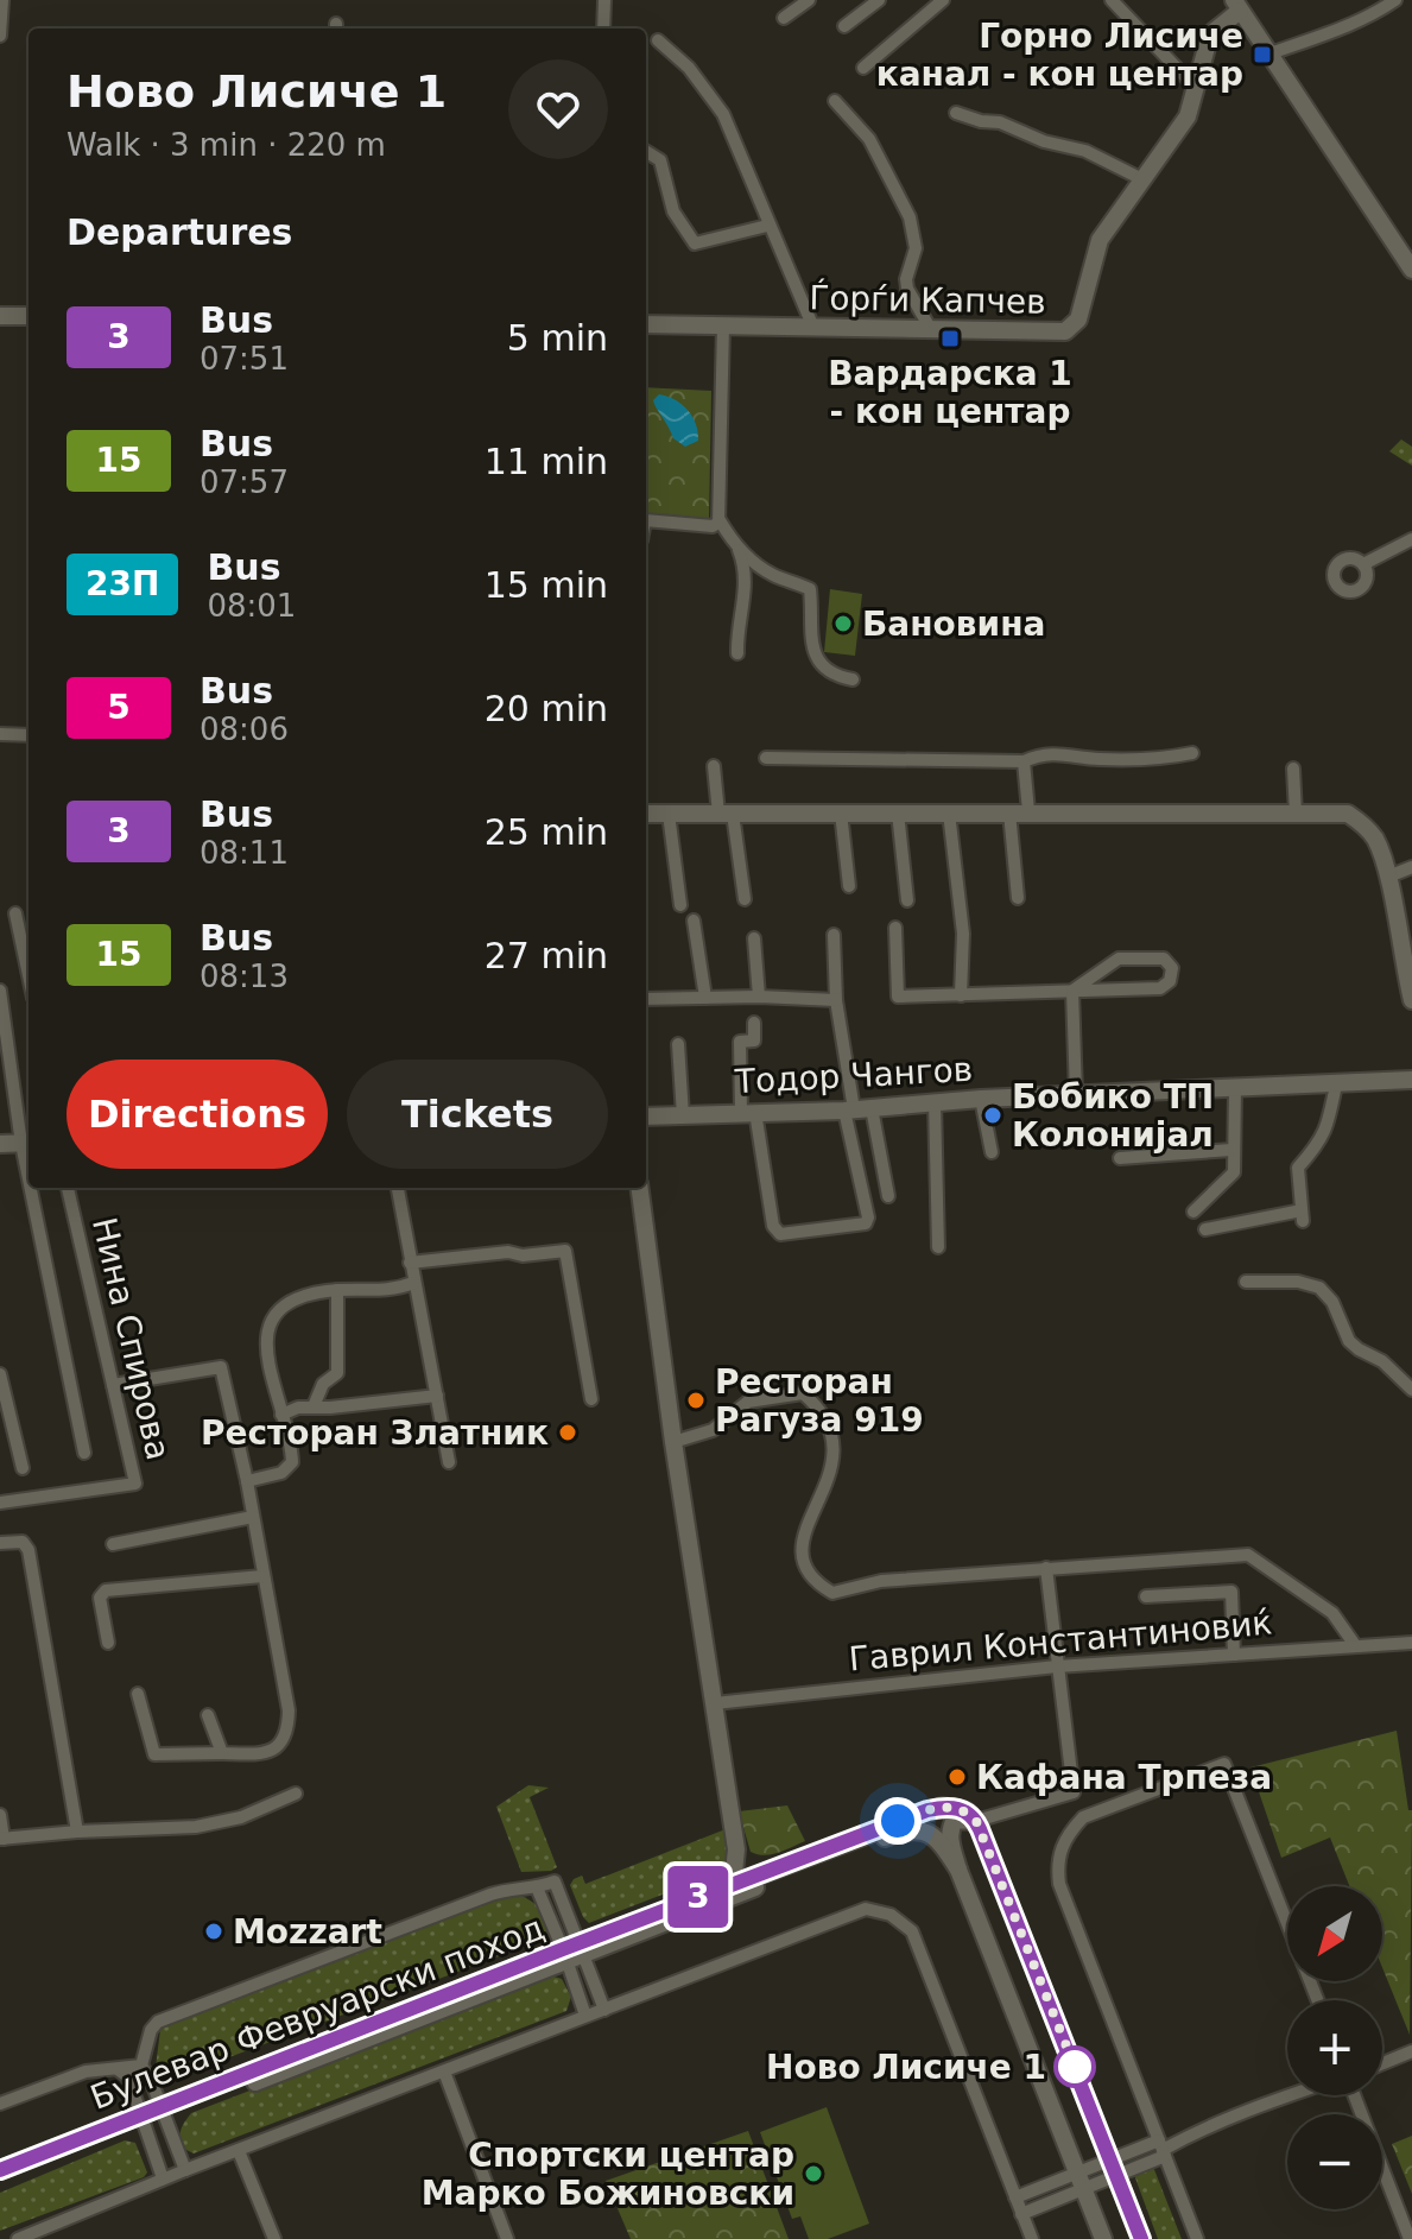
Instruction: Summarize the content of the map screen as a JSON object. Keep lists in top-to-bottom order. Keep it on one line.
{"streets":{"street":["Ѓорѓи Капчев","Тодор Чангов","Нина Спирова","Гаврил Константиновиќ","Булевар Февруарски поход"]},"places":{"transit":["Горно Лисиче канал - кон центар","Вардарска 1 - кон центар"],"other":["Бановина","Бобико ТП Колонијал","Ресторан Рагуза 919","Ресторан Златник","Кафана Трпеза","Mozzart","Ново Лисиче 1","Спортски центар Марко Божиновски"]},"lines":["bus line 3"],"north":"bottom left","page":{"on_map":"3","heading":[["Ново Лисиче 1","Walk · 3 min · 220 m"],"Departures"],"list":[{"mark":"3","name":"Bus","note":"07:51","value":"5 min"},{"mark":"15","name":"Bus","note":"07:57","value":"11 min"},{"mark":"23П","name":"Bus","note":"08:01","value":"15 min"},{"mark":"5","name":"Bus","note":"08:06","value":"20 min"},{"mark":"3","name":"Bus","note":"08:11","value":"25 min"},{"mark":"15","name":"Bus","note":"08:13","value":"27 min"}],"buttons":["Directions","Tickets"],"map_buttons":["+","−"]}}
